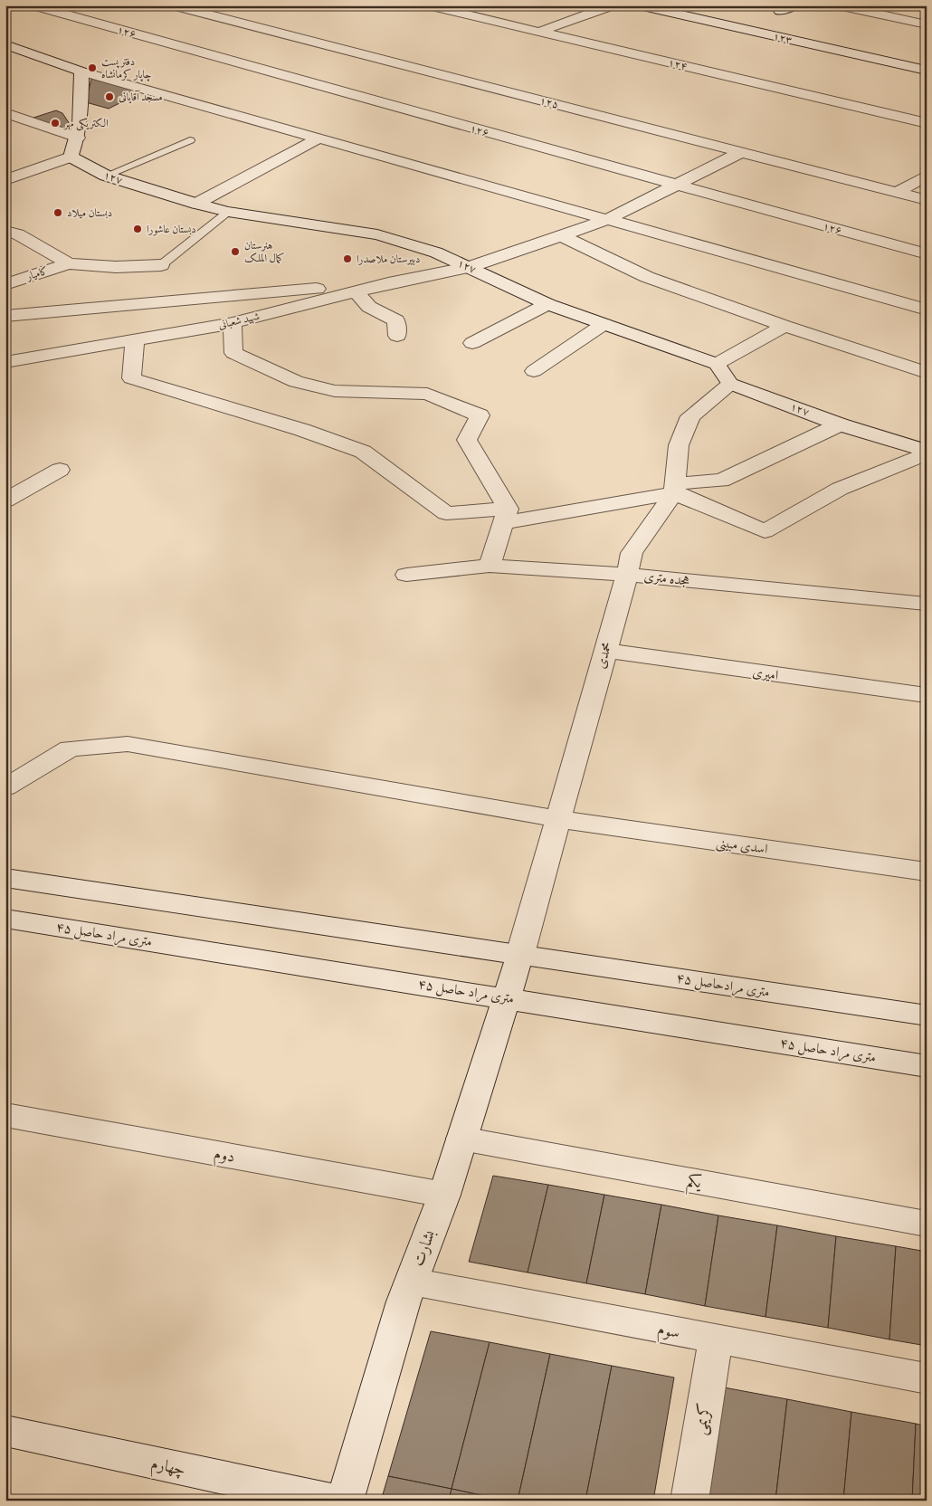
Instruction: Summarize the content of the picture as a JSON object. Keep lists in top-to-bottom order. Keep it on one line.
{"streets":{"street":["۱۲۶","۱۲۳","۱۲۴","۱۲۵","۱۲۷","کامیار","شهید شعبانی","هجده متری","محمدی","امیری","اسدی مبینی","۴۵ متری مراد حاصل","۴۵ متری مرادحاصل","دوم","یکم","بشارت","سوم","کریمی","چهارم"]},"crossings":[["۱۲۶","شهید شعبانی"],["۱۲۵","شهید شعبانی"],["۱۲۷","شهید شعبانی"],["هجده متری","محمدی"],["محمدی","امیری"],["محمدی","اسدی مبینی"],["محمدی","۴۵ متری مراد حاصل"],["محمدی","۴۵ متری مرادحاصل"],["محمدی","بشارت"],["۴۵ متری مراد حاصل","بشارت"],["دوم","بشارت"],["یکم","بشارت"],["بشارت","سوم"],["سوم","کریمی"]],"places":["دفتر پست چاپار کرمانشاه","مسجد آقایانی","الکتریکی مهر","دبستان میلاد","دبستان عاشورا","هنرستان کمال الملک","دبیرستان ملاصدرا"]}
